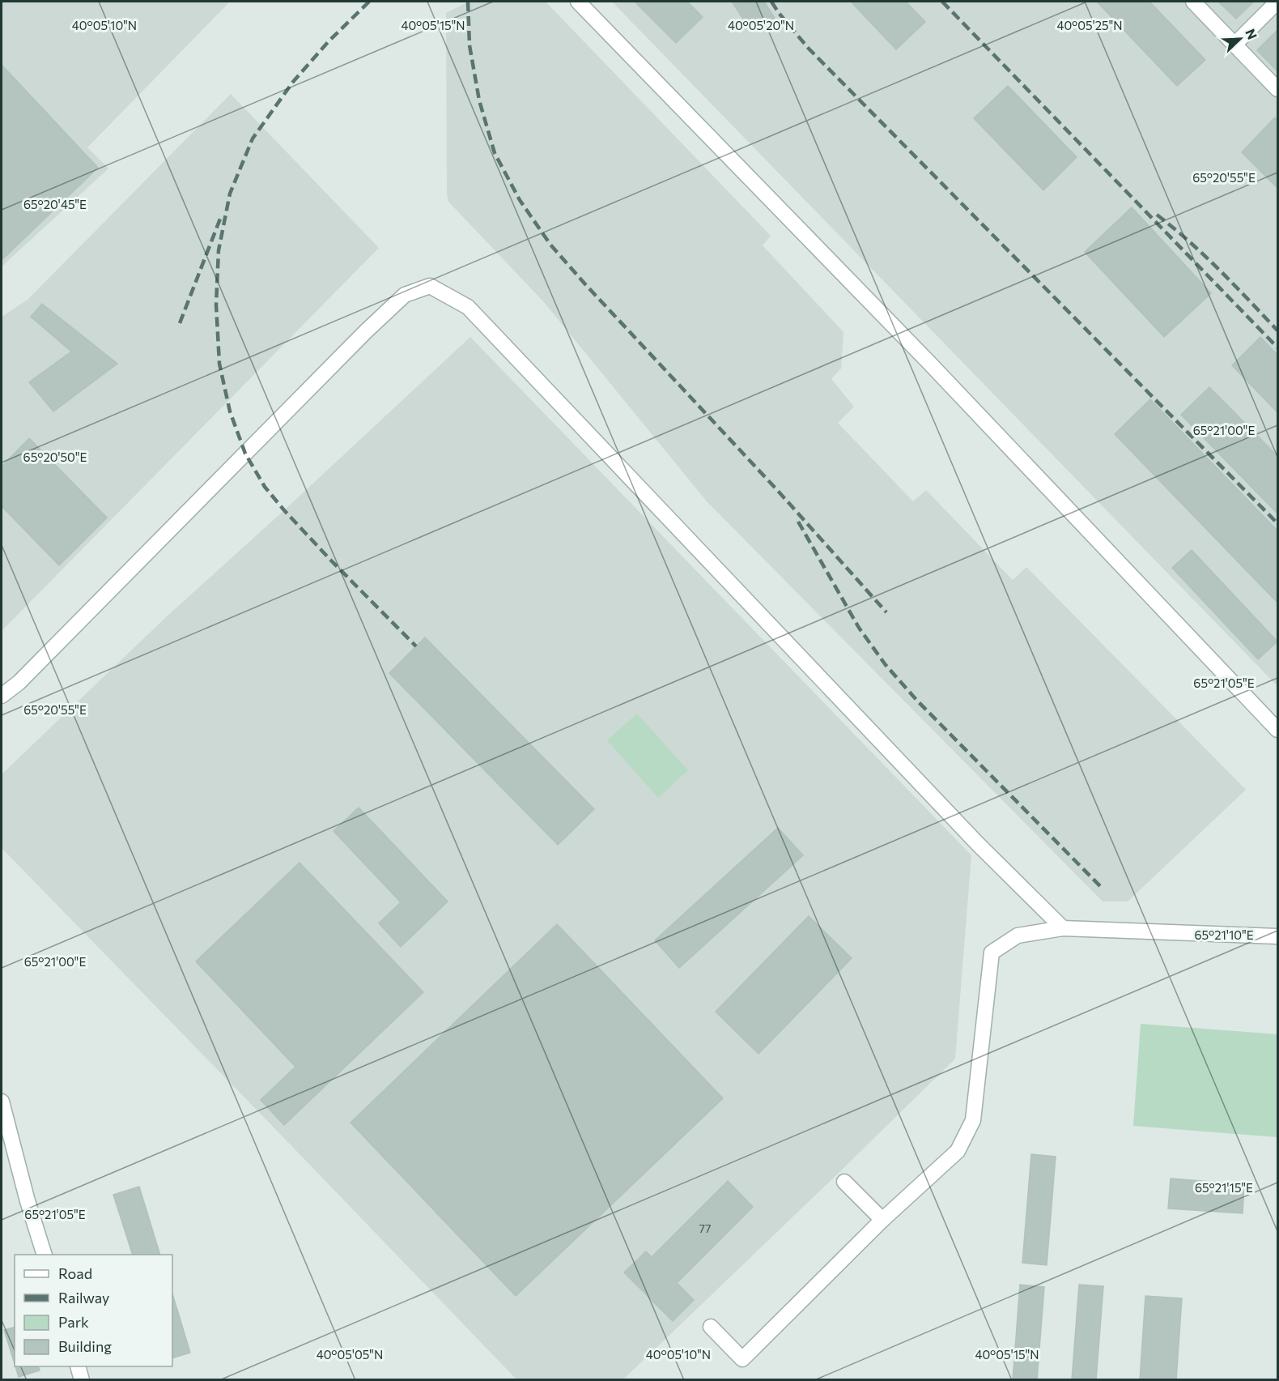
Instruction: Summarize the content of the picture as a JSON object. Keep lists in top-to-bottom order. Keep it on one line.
{"house_numbers":["77"],"legend":["Road","Railway","Park","Building"],"north":"top right","coordinates":["40°05'10\"N","40°05'15\"N","40°05'20\"N","40°05'25\"N","65°20'55\"E","65°20'45\"E","65°21'00\"E","65°20'50\"E","65°21'05\"E","65°21'10\"E","65°21'15\"E","40°05'05\"N"]}
